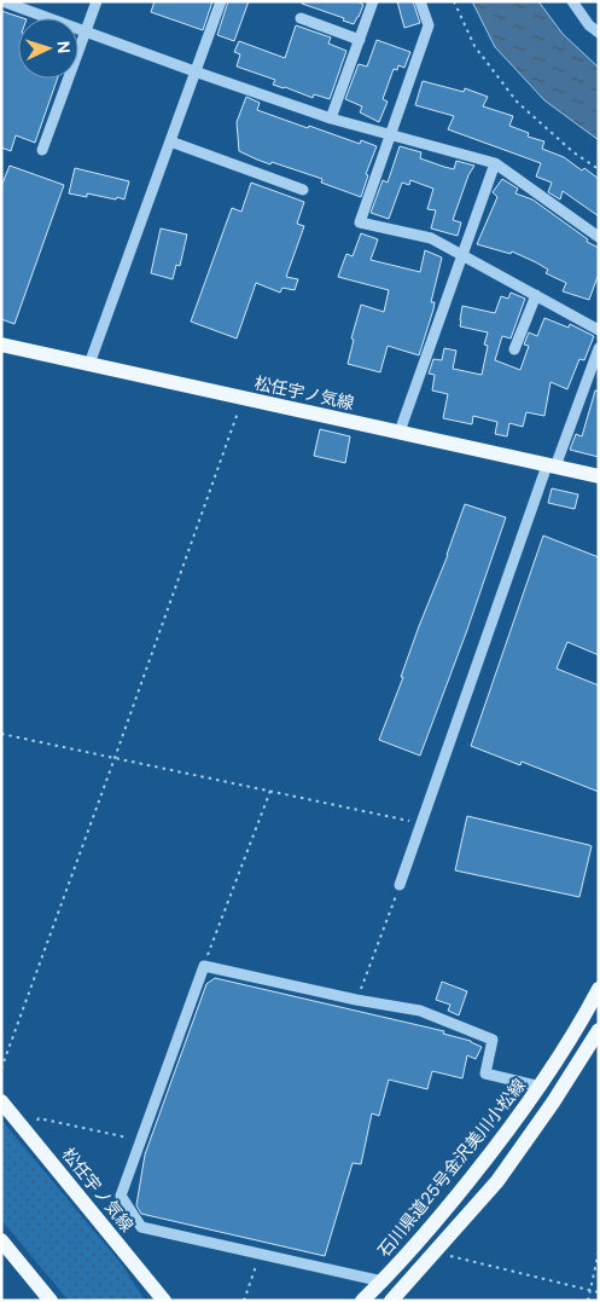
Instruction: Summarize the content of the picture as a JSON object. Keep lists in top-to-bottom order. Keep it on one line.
{"streets":{"main road":["松任宇ノ気線","石川県道25号金沢美川小松線"]},"north":"right"}
